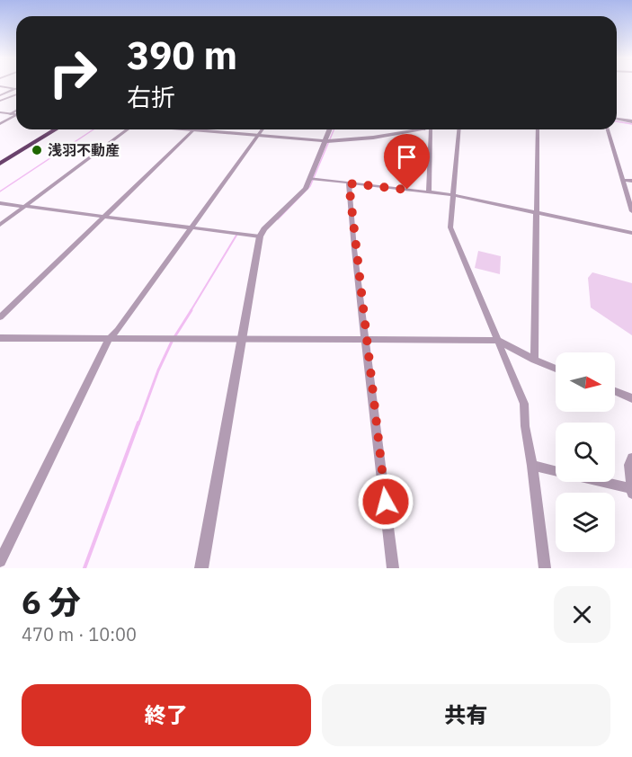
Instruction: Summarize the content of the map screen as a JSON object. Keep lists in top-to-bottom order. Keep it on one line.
{"places":["浅羽不動産"],"north":"right","page":{"turn":["390 m","右折"],"heading":["6 分","470 m · 10:00"],"buttons":["終了","共有"]}}
